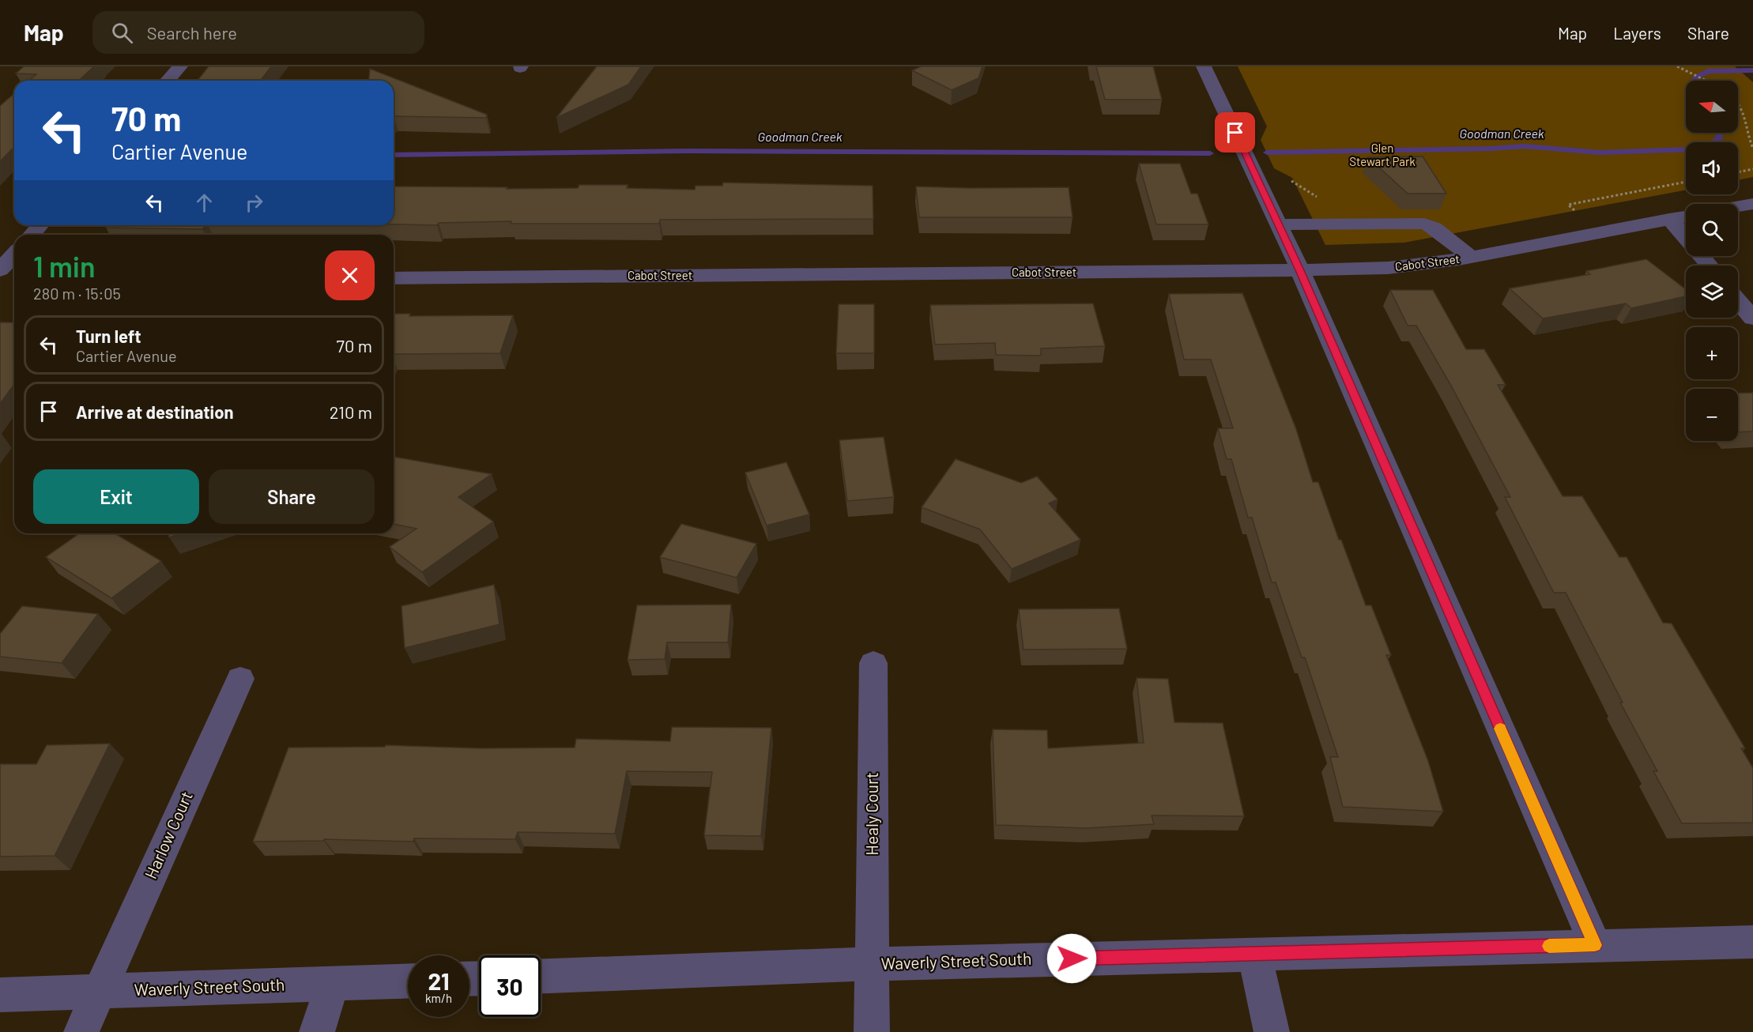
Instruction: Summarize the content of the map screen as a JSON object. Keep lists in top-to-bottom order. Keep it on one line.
{"streets":{"street":["Cabot Street","Healy Court","Harlow Court","Waverly Street South"]},"crossings":[["Healy Court","Waverly Street South"],["Harlow Court","Waverly Street South"]],"water":["Goodman Creek"],"parks":["Glen Stewart Park"],"north":"left","page":{"header":"Map","search":"Search here","nav":["Map","Layers","Share"],"map_buttons":["+","−"],"turn":["70 m","Cartier Avenue"],"heading":["1 min","280 m · 15:05"],"list":[{"name":"Turn left","note":"Cartier Avenue","value":"70 m"},{"name":"Arrive at destination","value":"210 m"}],"buttons":["Exit","Share"],"speed":"21 km/h","limit":"30"}}
